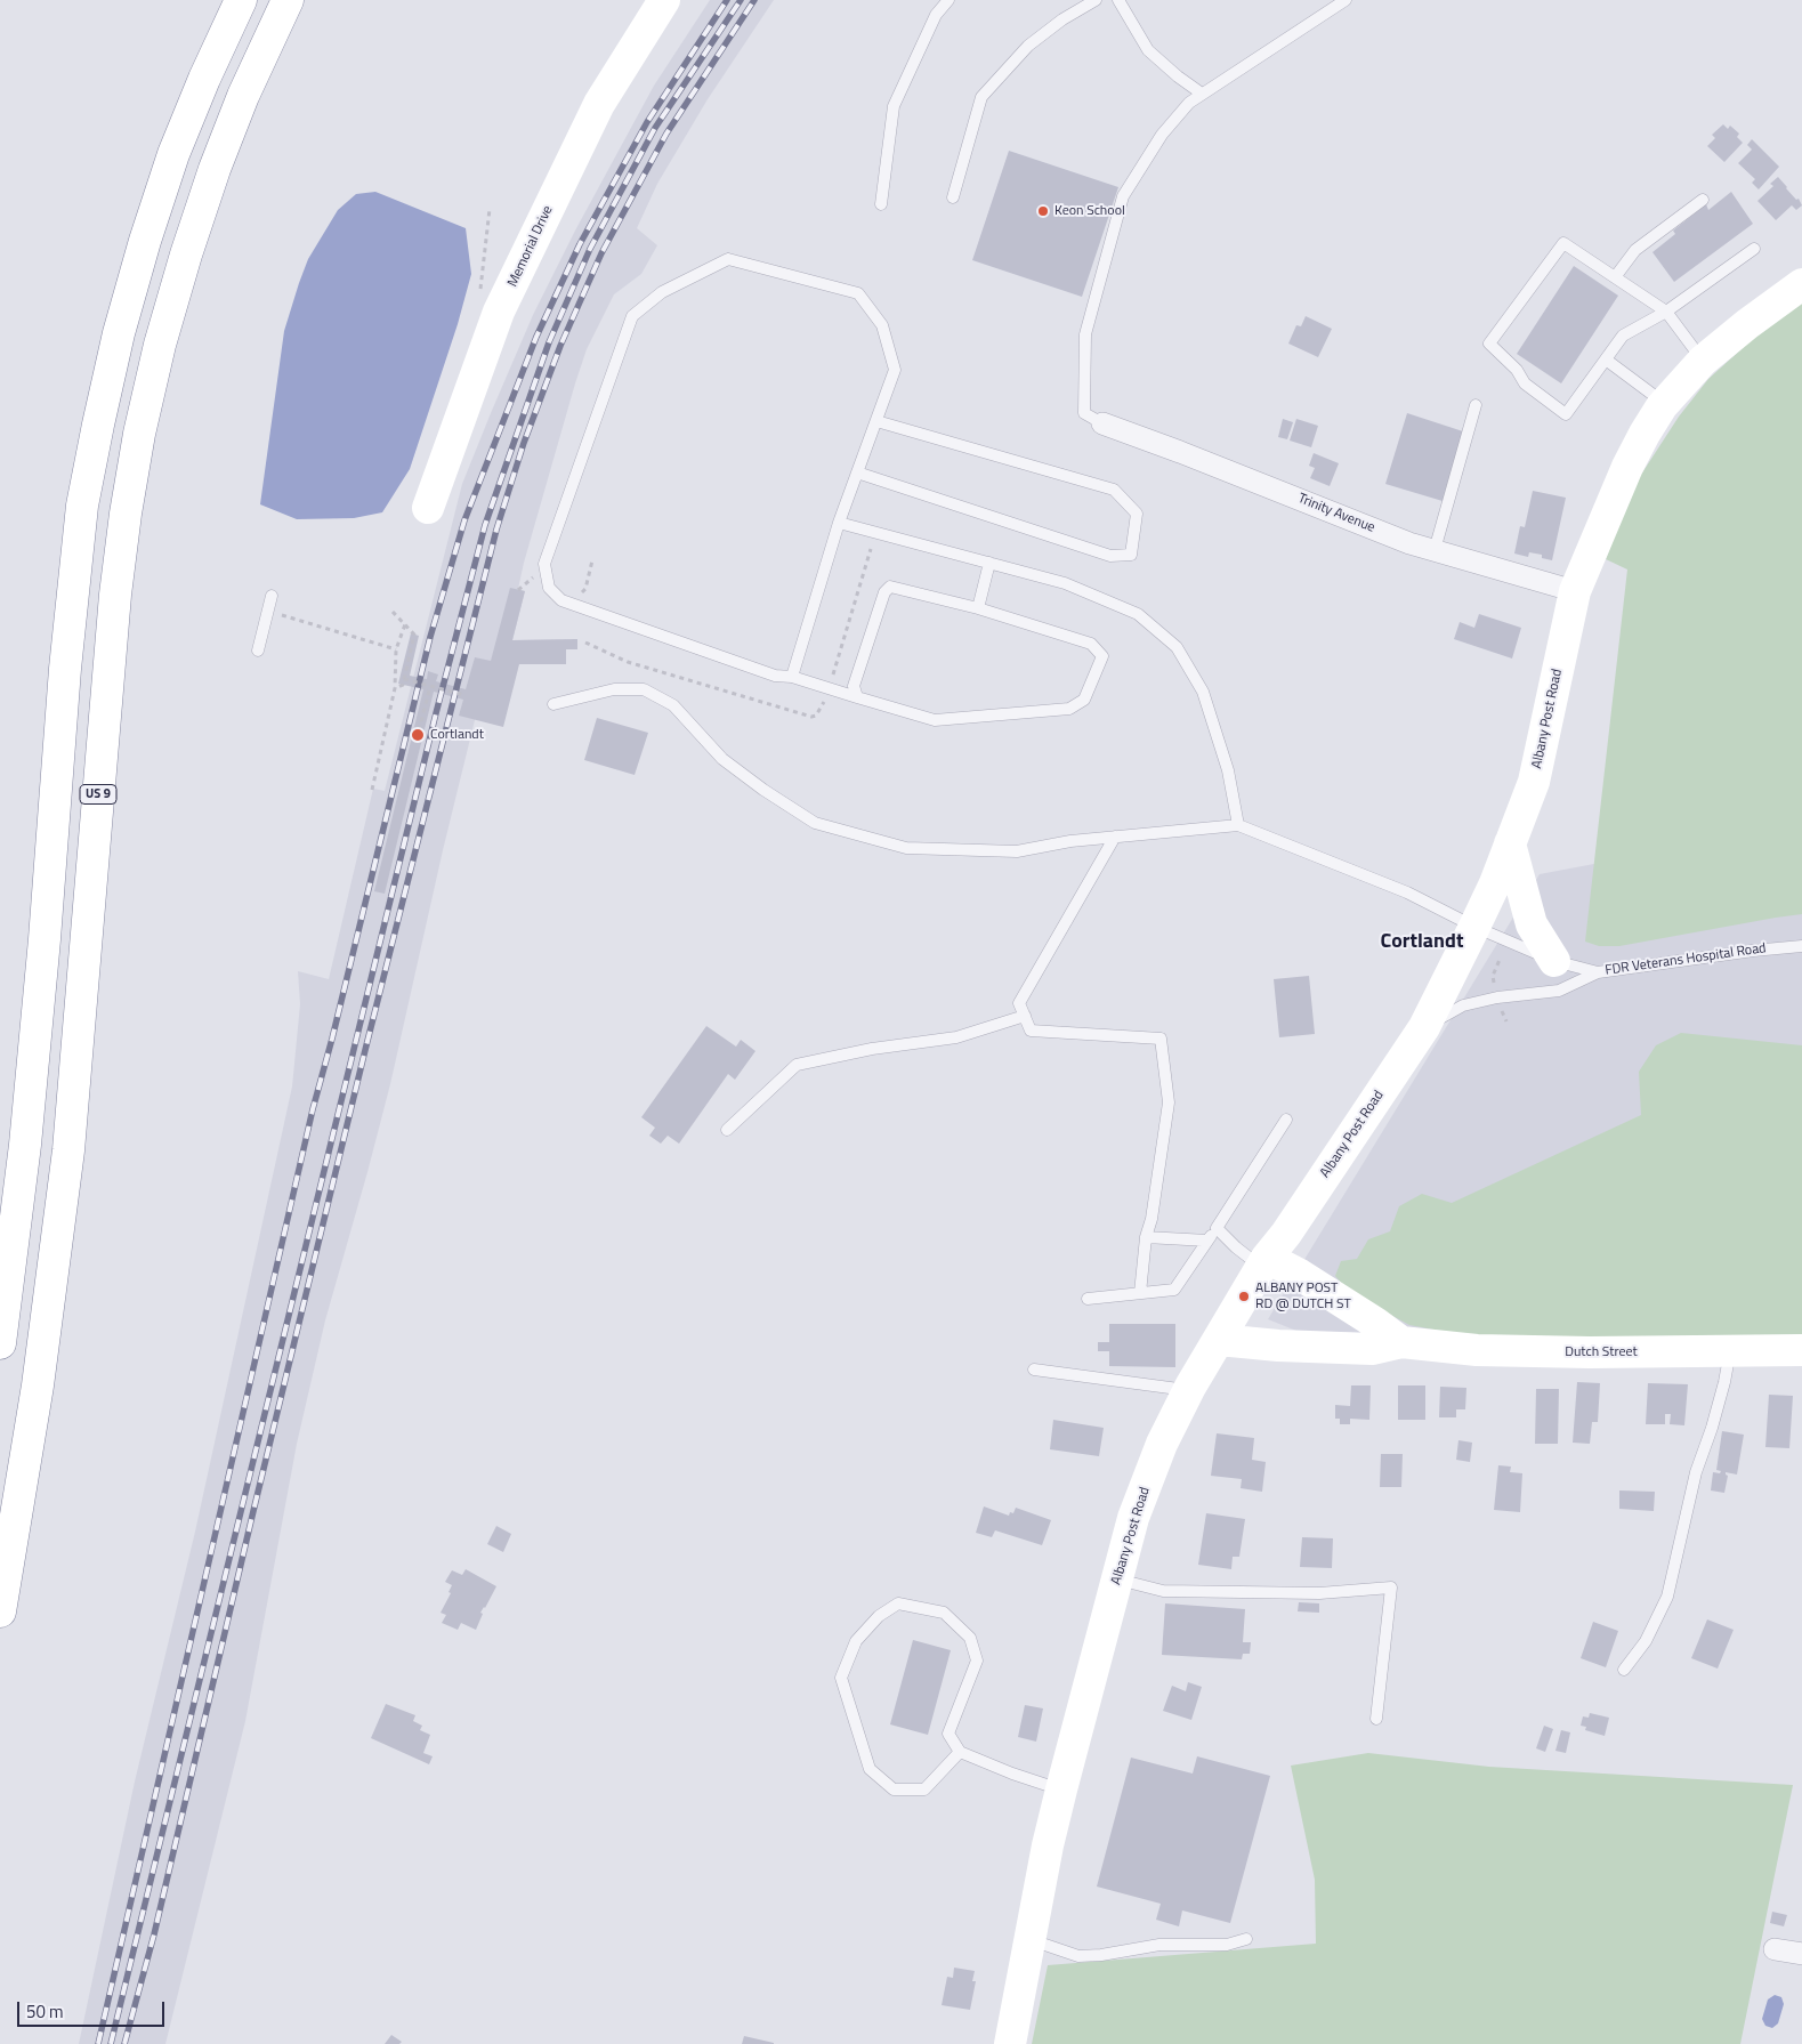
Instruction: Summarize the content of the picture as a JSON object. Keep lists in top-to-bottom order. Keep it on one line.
{"streets":{"main road":["Memorial Drive","Albany Post Road","US 9","Dutch Street"],"street":["Trinity Avenue"],"lane":["FDR Veterans Hospital Road"]},"crossings":[["Trinity Avenue","Albany Post Road"],["Albany Post Road","FDR Veterans Hospital Road"]],"districts":["Cortlandt"],"places":["Keon School","Cortlandt","ALBANY POST RD @ DUTCH ST"],"scale_bar":"50 m"}
